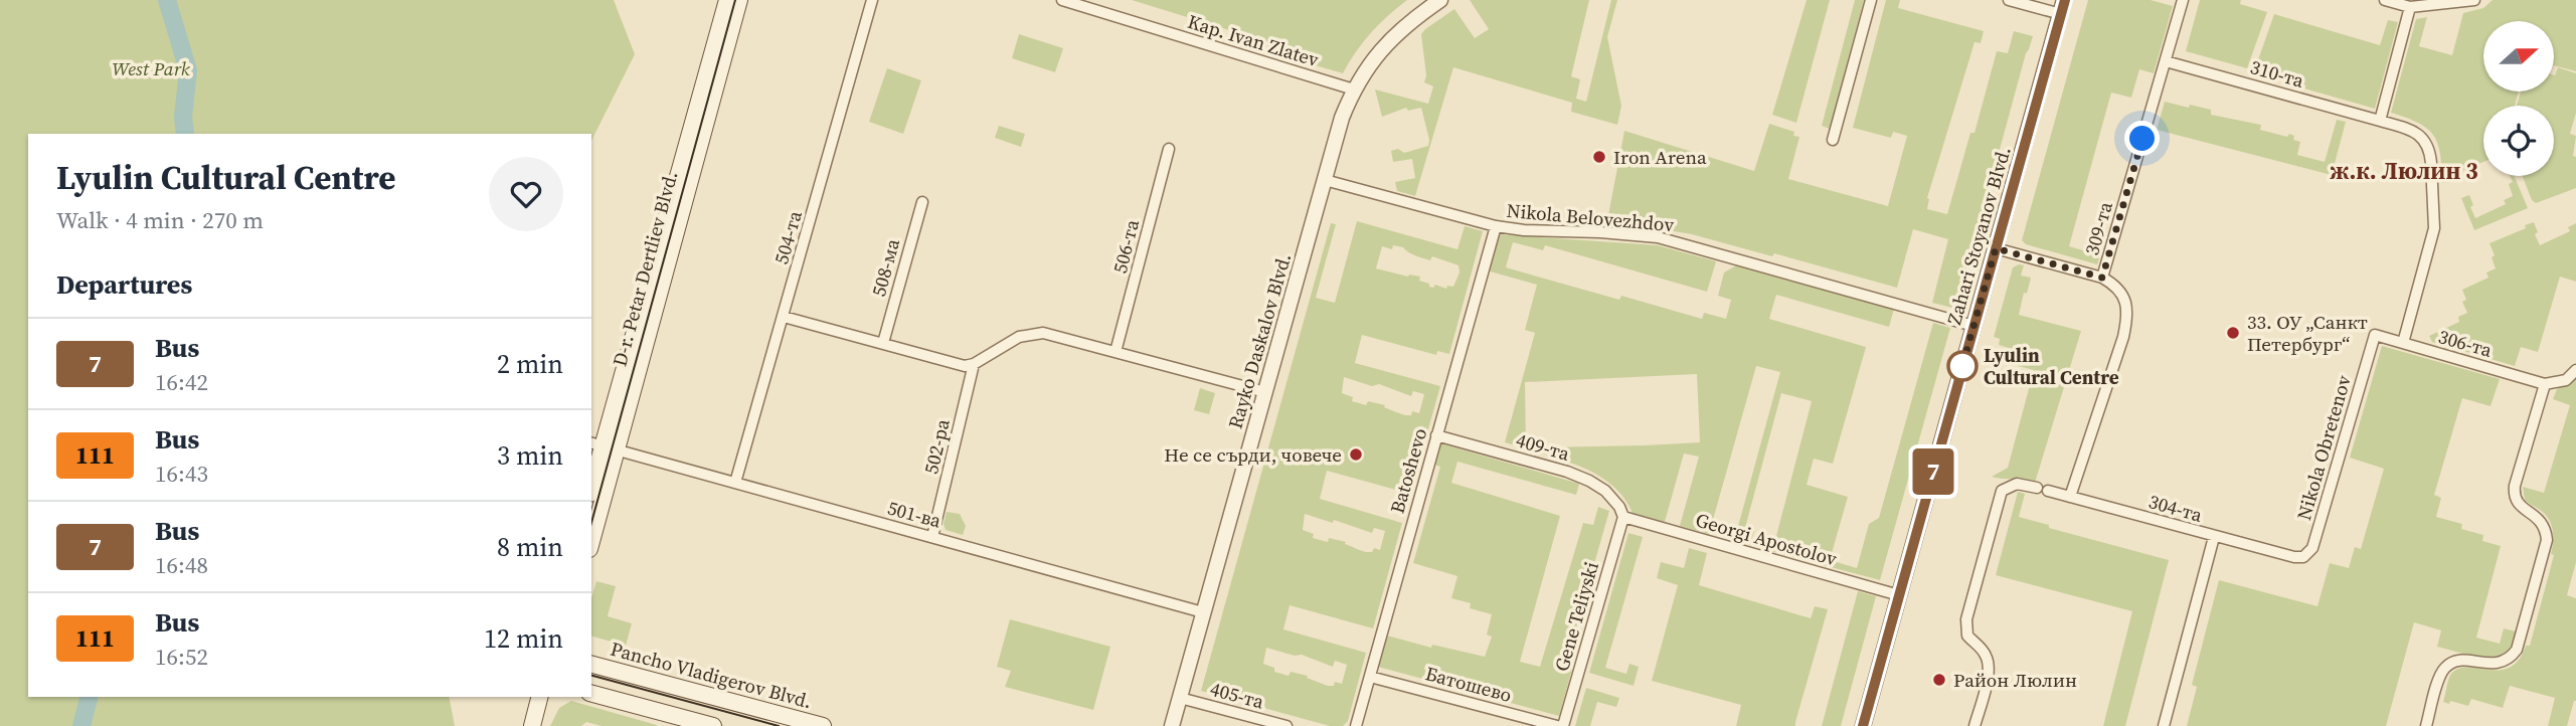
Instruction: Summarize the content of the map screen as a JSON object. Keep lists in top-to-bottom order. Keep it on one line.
{"streets":{"main road":["D-r. Petar Dertliev Blvd.","Pancho Vladigerov Blvd."],"street":["Kap. Ivan Zlatev","310-та","Nikola Belovezhdov","309-та","Zahari Stoyanov Blvd.","504-та","506-та","508-ма","Rayko Daskalov Blvd.","306-та","502-ра","409-та","Nikola Obretenov","Batoshevo","304-та","501-ва","Georgi Apostolov","Gene Teliyski","Батошево","405-та"]},"crossings":[["Kap. Ivan Zlatev","Rayko Daskalov Blvd."],["310-та","309-та"],["Nikola Belovezhdov","Zahari Stoyanov Blvd."],["Nikola Belovezhdov","Rayko Daskalov Blvd."],["Nikola Belovezhdov","Batoshevo"],["309-та","304-та"],["Zahari Stoyanov Blvd.","Georgi Apostolov"],["504-та","501-ва"],["D-r. Petar Dertliev Blvd.","501-ва"],["Rayko Daskalov Blvd.","501-ва"],["Rayko Daskalov Blvd.","405-та"],["306-та","Nikola Obretenov"],["502-ра","501-ва"],["409-та","Batoshevo"],["409-та","Georgi Apostolov"],["409-та","Gene Teliyski"],["Nikola Obretenov","304-та"],["Batoshevo","Батошево"],["Georgi Apostolov","Gene Teliyski"]],"districts":["ж.к. Люлин 3"],"parks":["West Park"],"places":["Iron Arena","33. ОУ „Санкт Петербург“","Lyulin Cultural Centre","Не се сърди, човече","Район Люлин"],"lines":["bus line 7"],"north":"right","page":{"on_map":"7","heading":[["Lyulin Cultural Centre","Walk · 4 min · 270 m"],"Departures"],"list":[{"mark":"7","name":"Bus","note":"16:42","value":"2 min"},{"mark":"111","name":"Bus","note":"16:43","value":"3 min"},{"mark":"7","name":"Bus","note":"16:48","value":"8 min"},{"mark":"111","name":"Bus","note":"16:52","value":"12 min"}]}}
